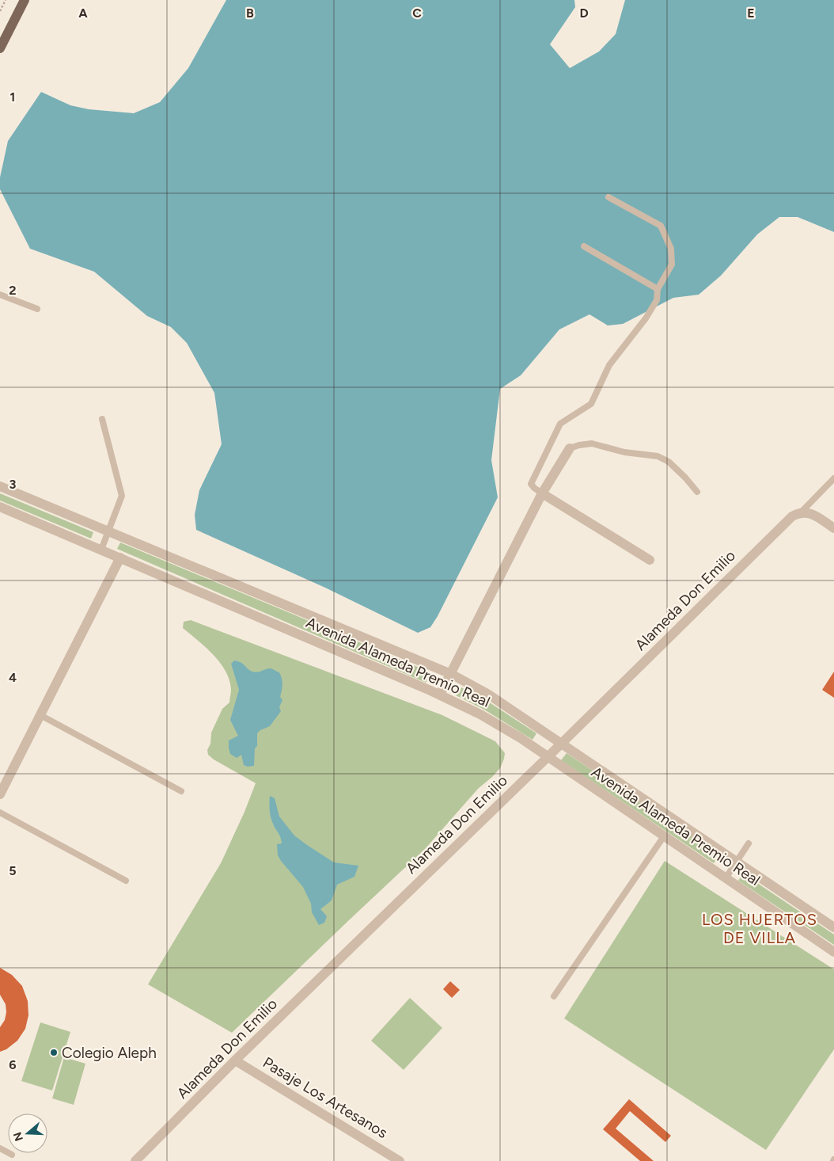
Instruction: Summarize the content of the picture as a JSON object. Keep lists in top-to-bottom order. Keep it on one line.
{"streets":{"street":["Alameda Don Emilio","Avenida Alameda Premio Real","Pasaje Los Artesanos"]},"crossings":[["Alameda Don Emilio","Avenida Alameda Premio Real"],["Alameda Don Emilio","Pasaje Los Artesanos"]],"districts":["LOS HUERTOS DE VILLA"],"places":["Colegio Aleph"],"north":"left","grid":{"columns":["A","B","C","D","E"],"rows":["1","2","3","4","5","6"]}}
